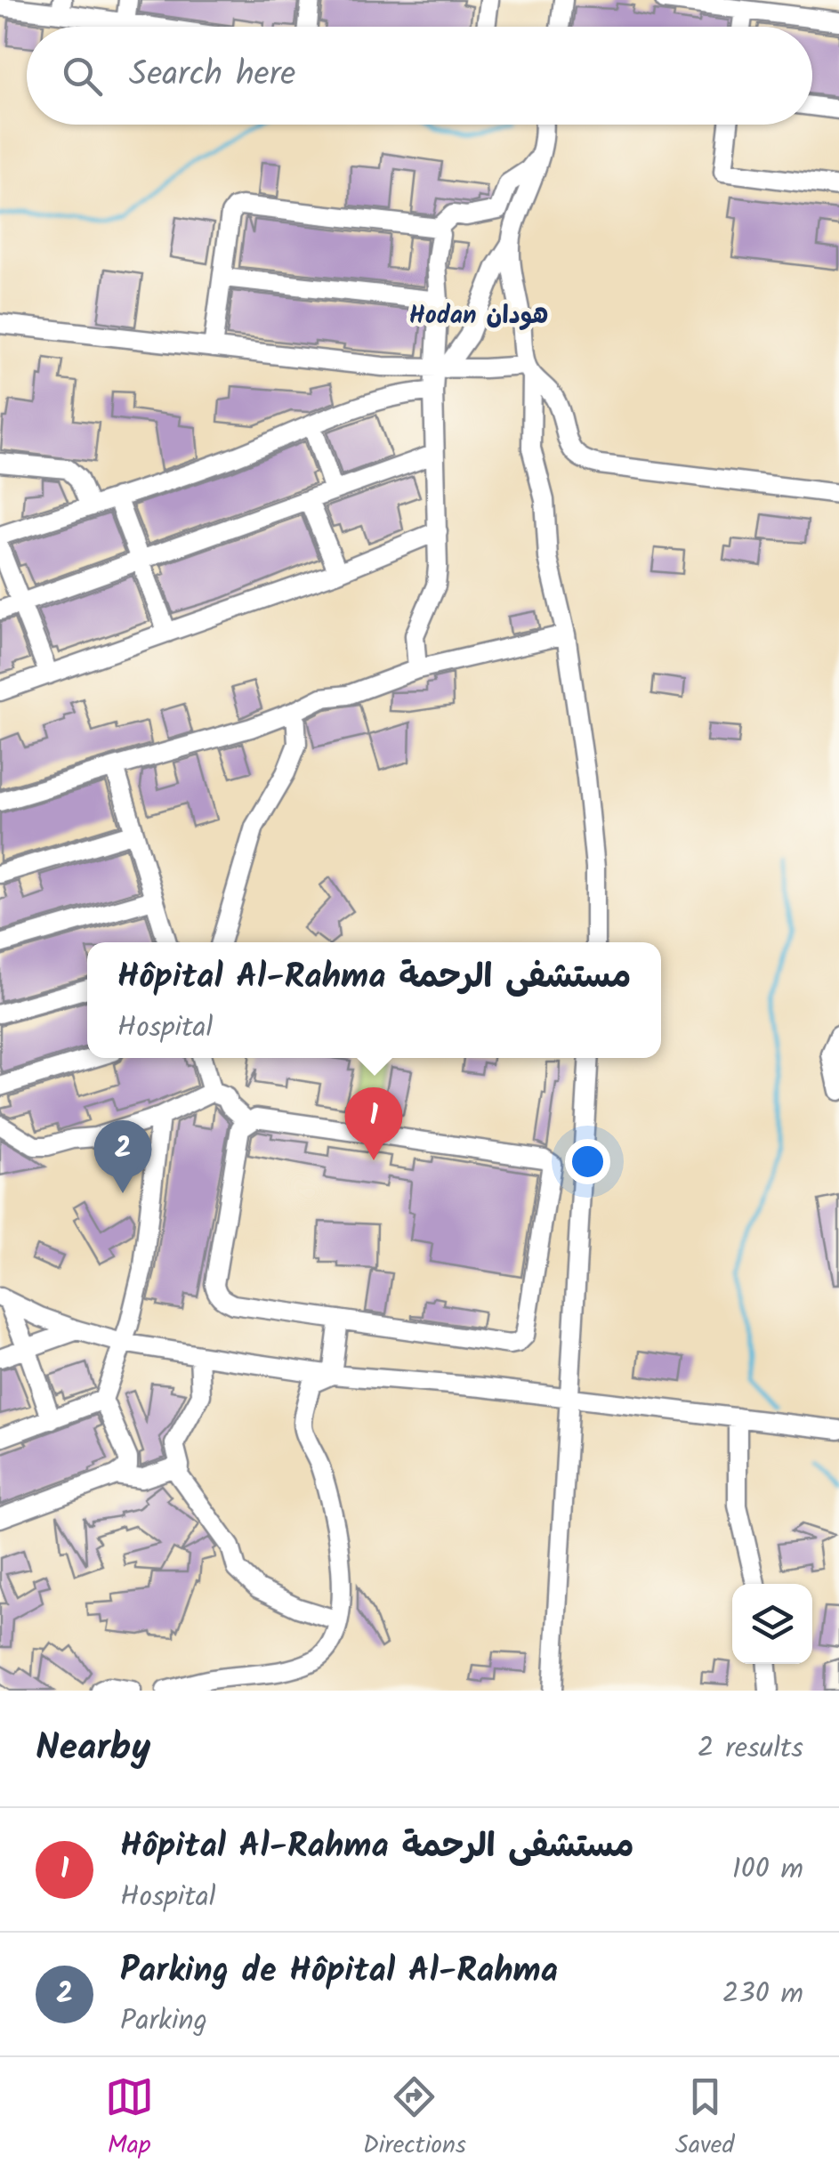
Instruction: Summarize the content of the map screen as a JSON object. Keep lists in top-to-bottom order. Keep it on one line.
{"districts":["Hodan هودان"],"page":{"search":"Search here","popup":["Hôpital Al-Rahma مستشفى الرحمة","Hospital"],"pins":["1","2"],"heading":["Nearby","2 results"],"list":[{"mark":"1","name":"Hôpital Al-Rahma مستشفى الرحمة","note":"Hospital","value":"100 m"},{"mark":"2","name":"Parking de Hôpital Al-Rahma","note":"Parking","value":"230 m"}],"nav":["Map","Directions","Saved"]}}
